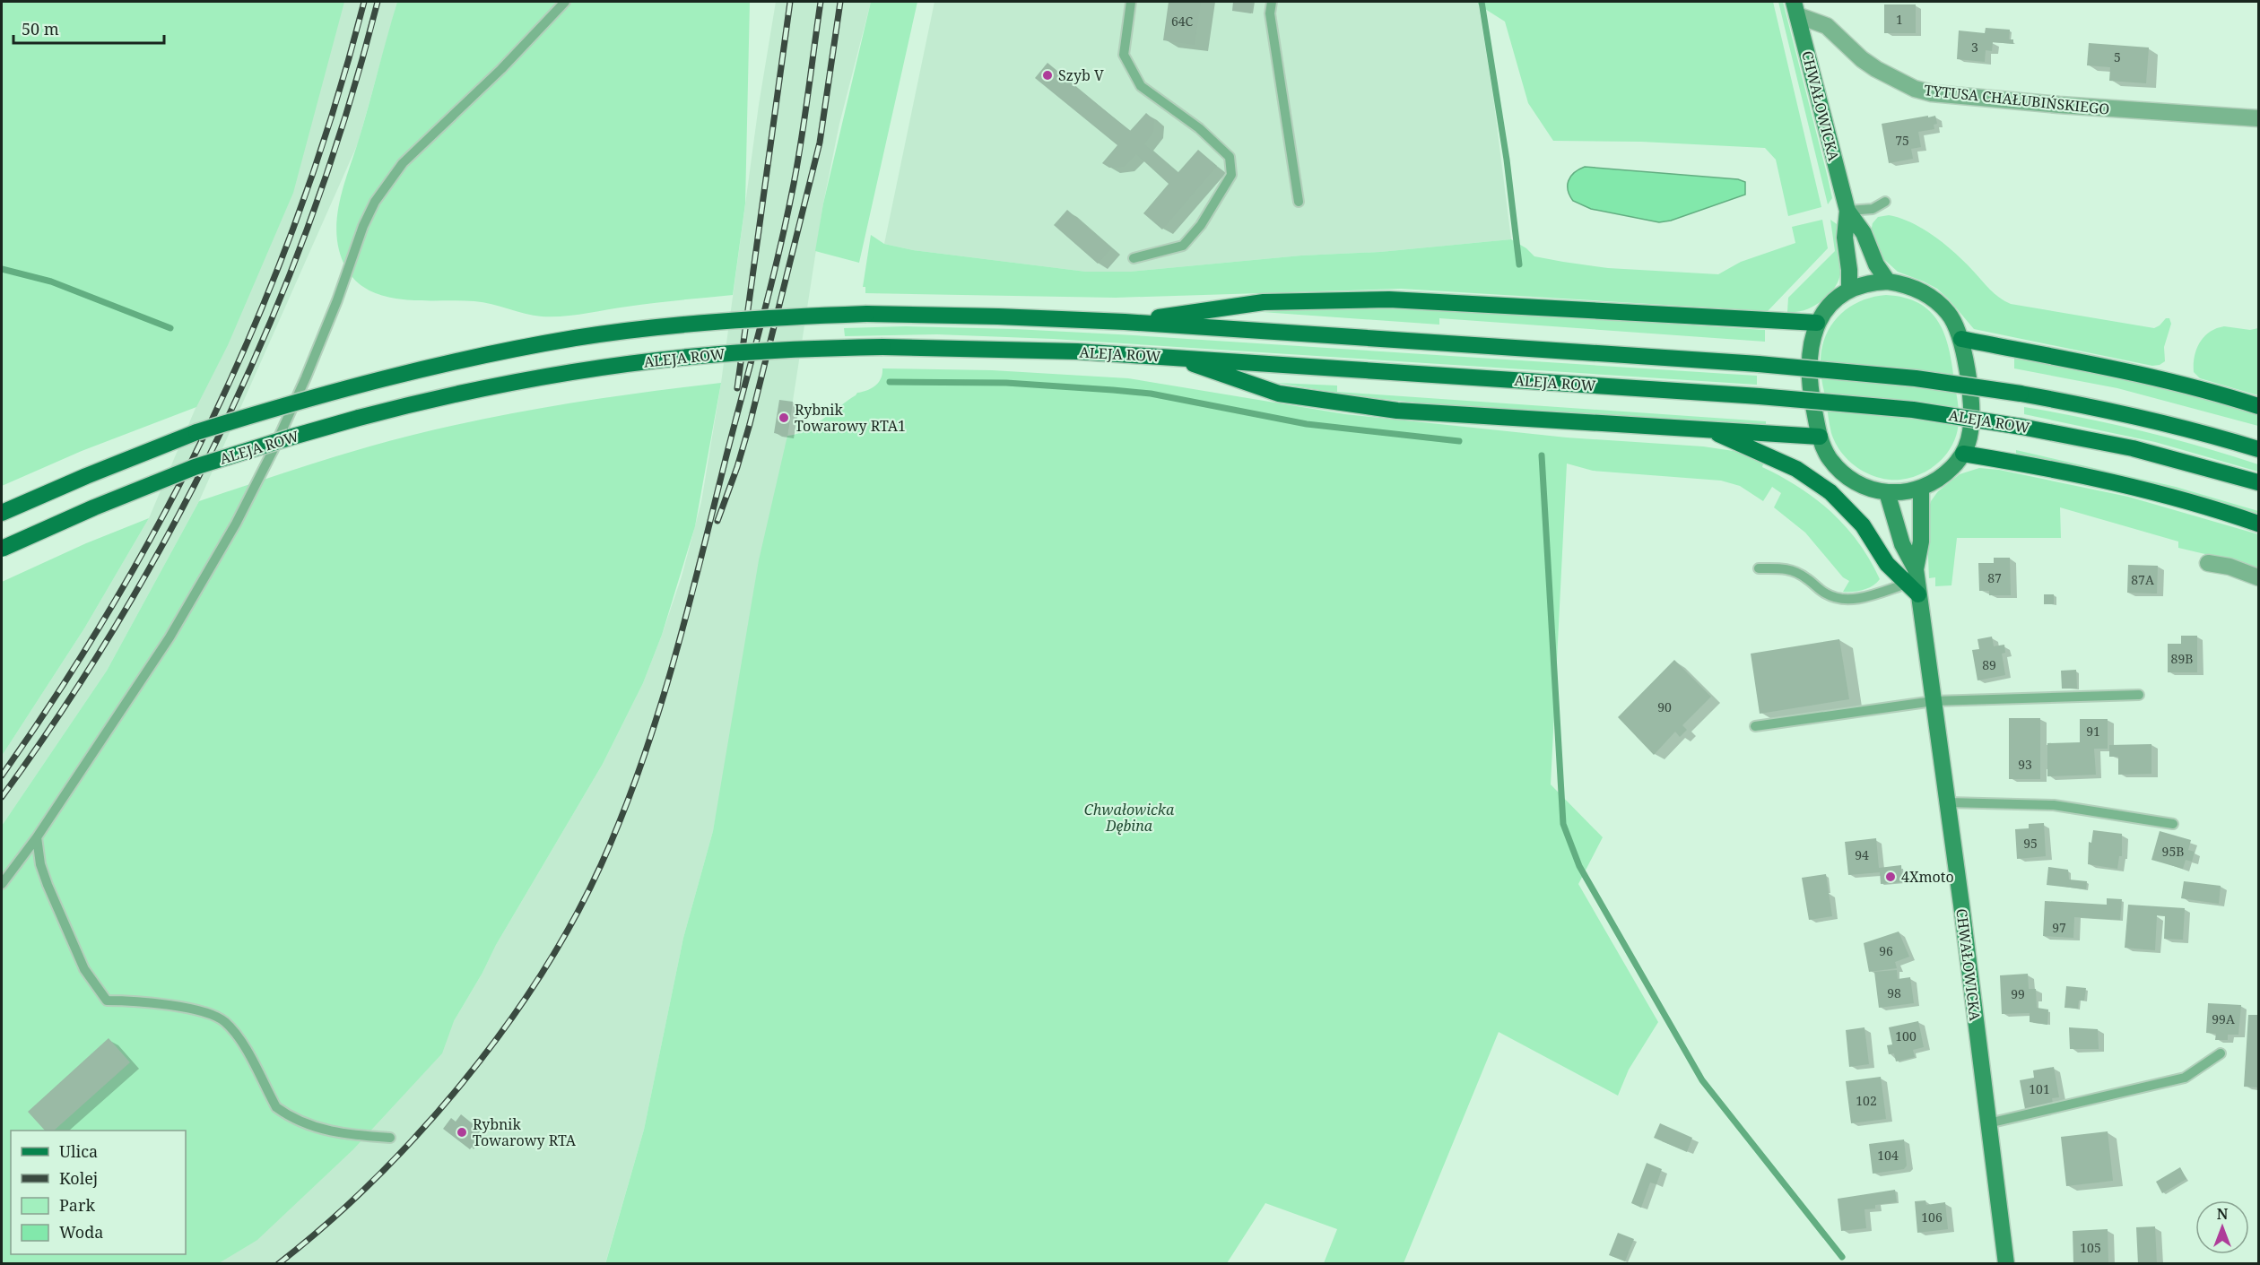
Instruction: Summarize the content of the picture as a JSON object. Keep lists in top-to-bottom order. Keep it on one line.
{"streets":{"main road":["CHWAŁOWICKA","ALEJA ROW"],"street":["TYTUSA CHAŁUBIŃSKIEGO"]},"crossings":[["TYTUSA CHAŁUBIŃSKIEGO","CHWAŁOWICKA"]],"parks":["Chwałowicka Dębina"],"places":["Szyb V","Rybnik Towarowy RTA1","4Xmoto","Rybnik Towarowy RTA"],"house_numbers":["1","64C","3","5","75","87","87A","89B","89","90","91","93","95","95B","94","97","96","98","99","99A","100","101","102","104","106","105"],"legend":["Ulica","Kolej","Park","Woda"],"scale_bar":"50 m","north":"top"}
